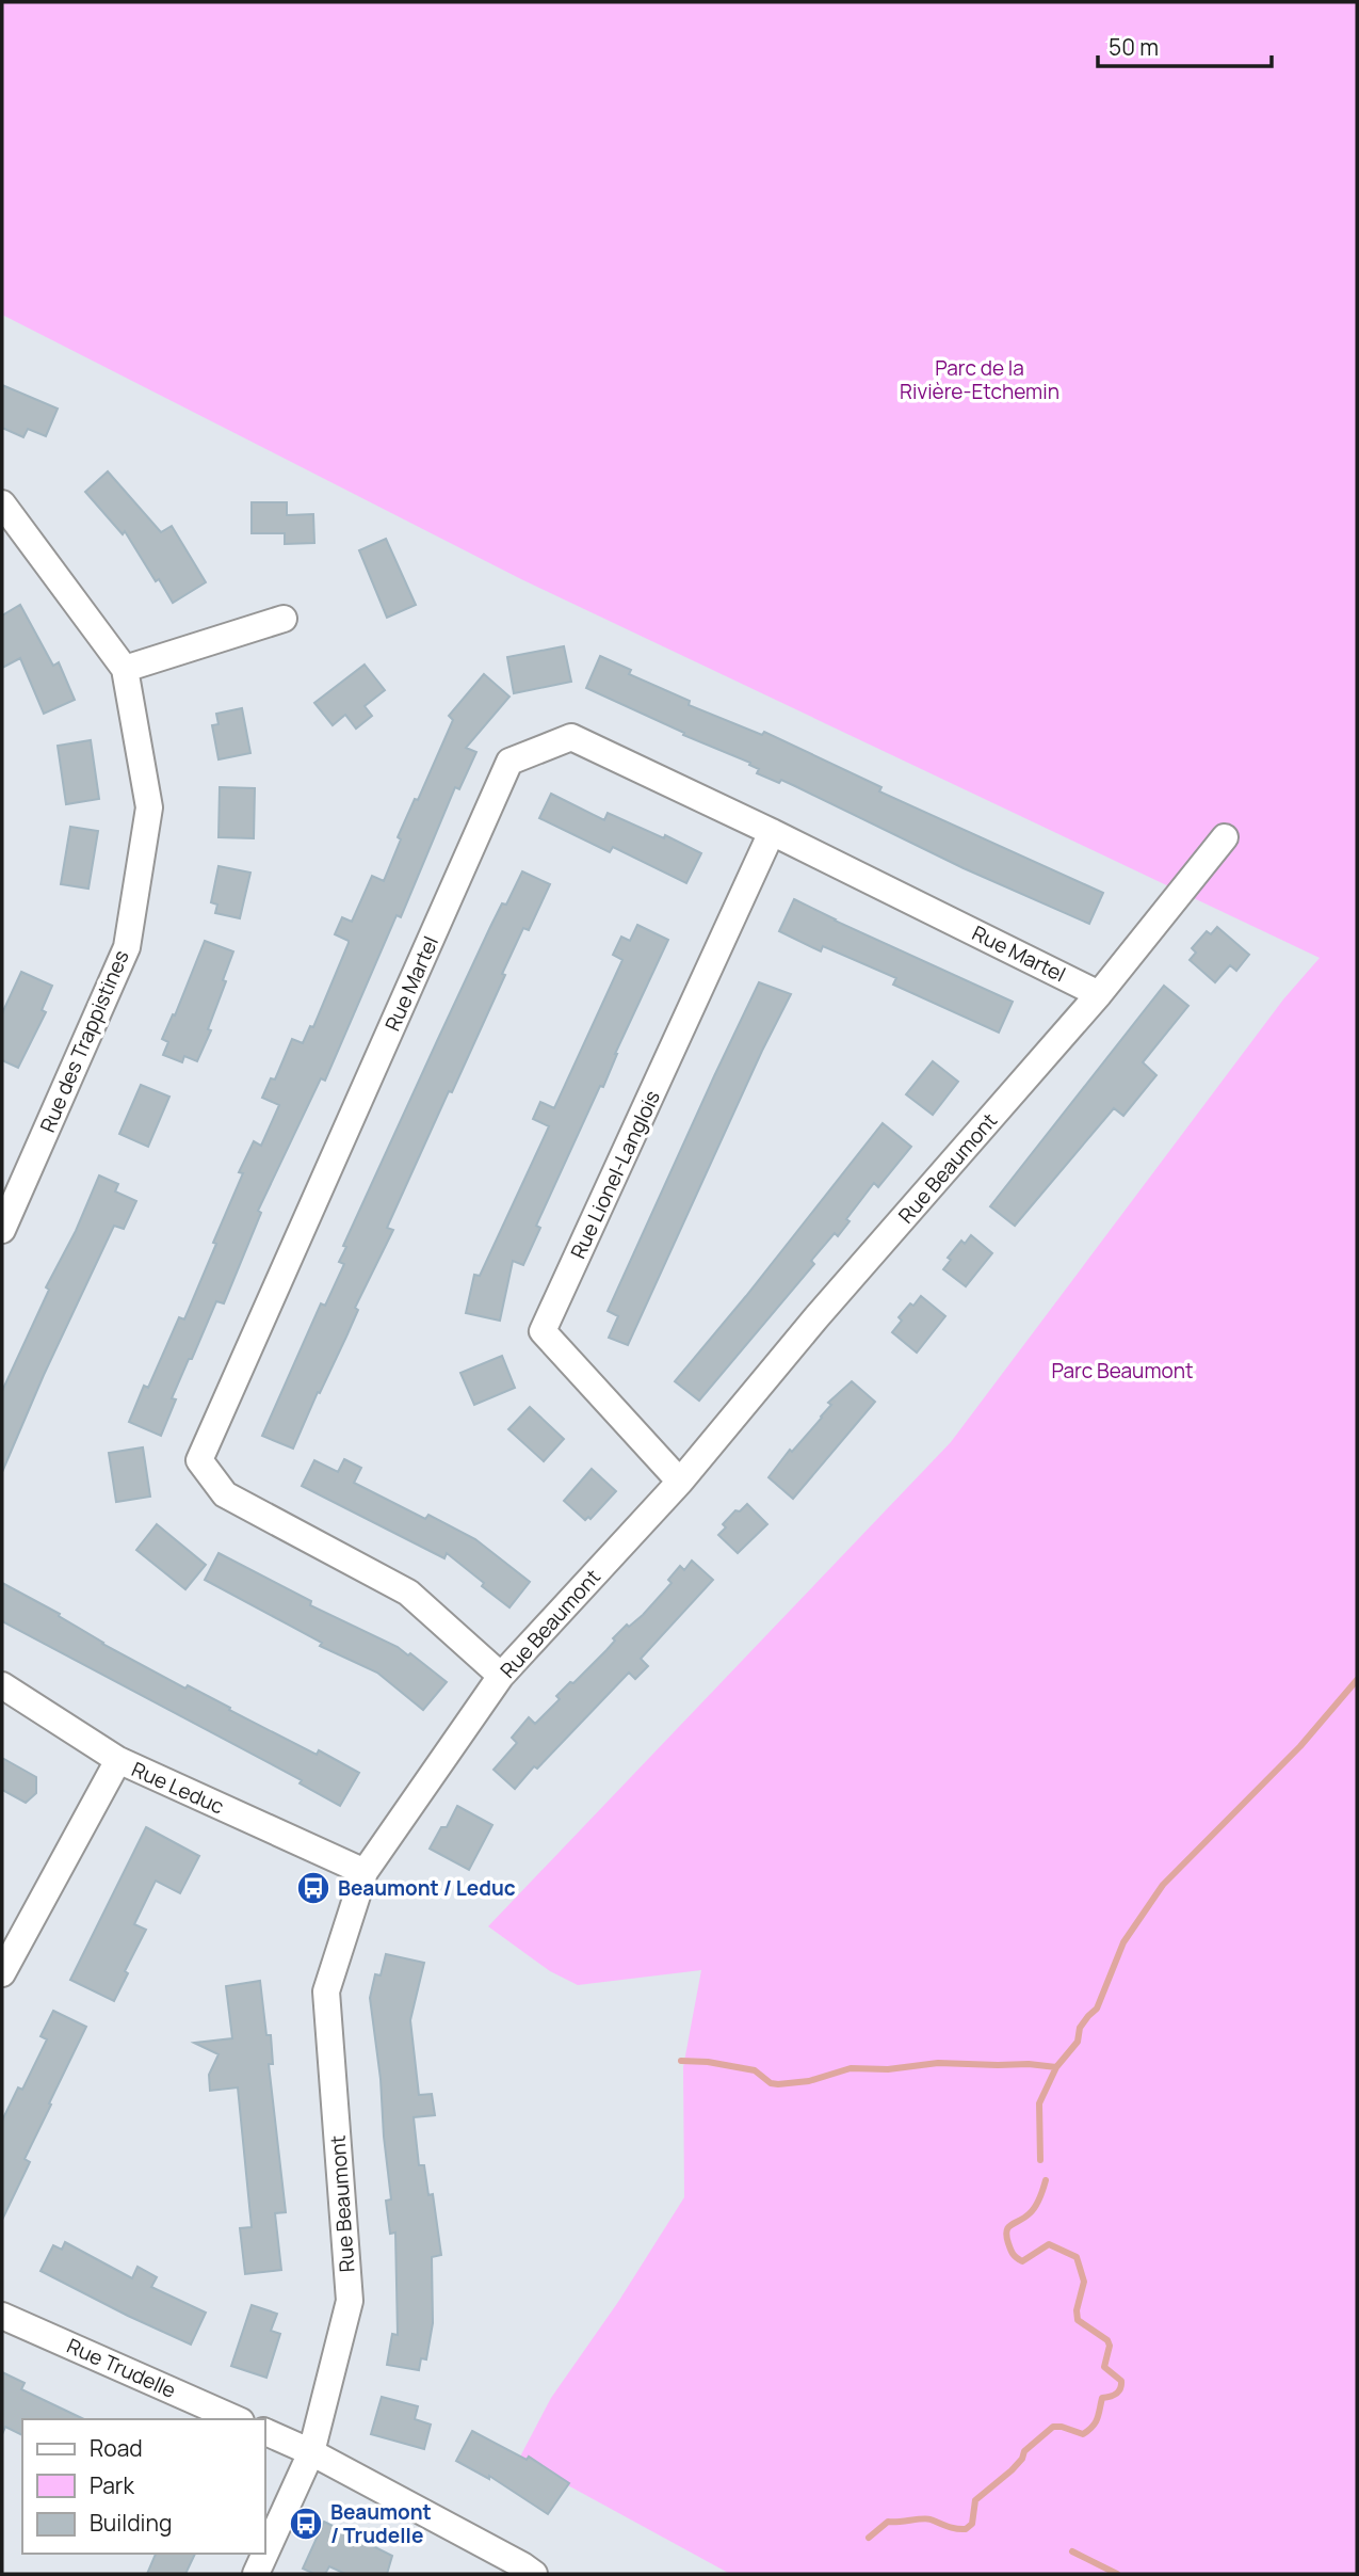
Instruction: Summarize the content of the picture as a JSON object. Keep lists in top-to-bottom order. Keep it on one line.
{"streets":{"street":["Rue Martel","Rue des Trappistines","Rue Beaumont","Rue Lionel-Langlois","Rue Leduc","Rue Trudelle"]},"crossings":[["Rue Martel","Rue Beaumont"],["Rue Martel","Rue Lionel-Langlois"],["Rue Beaumont","Rue Lionel-Langlois"],["Rue Beaumont","Rue Leduc"]],"parks":["Parc de la Rivière-Etchemin","Parc Beaumont"],"places":{"bus stop":["Beaumont / Leduc","Beaumont / Trudelle"]},"legend":["Road","Park","Building"],"scale_bar":"50 m"}
